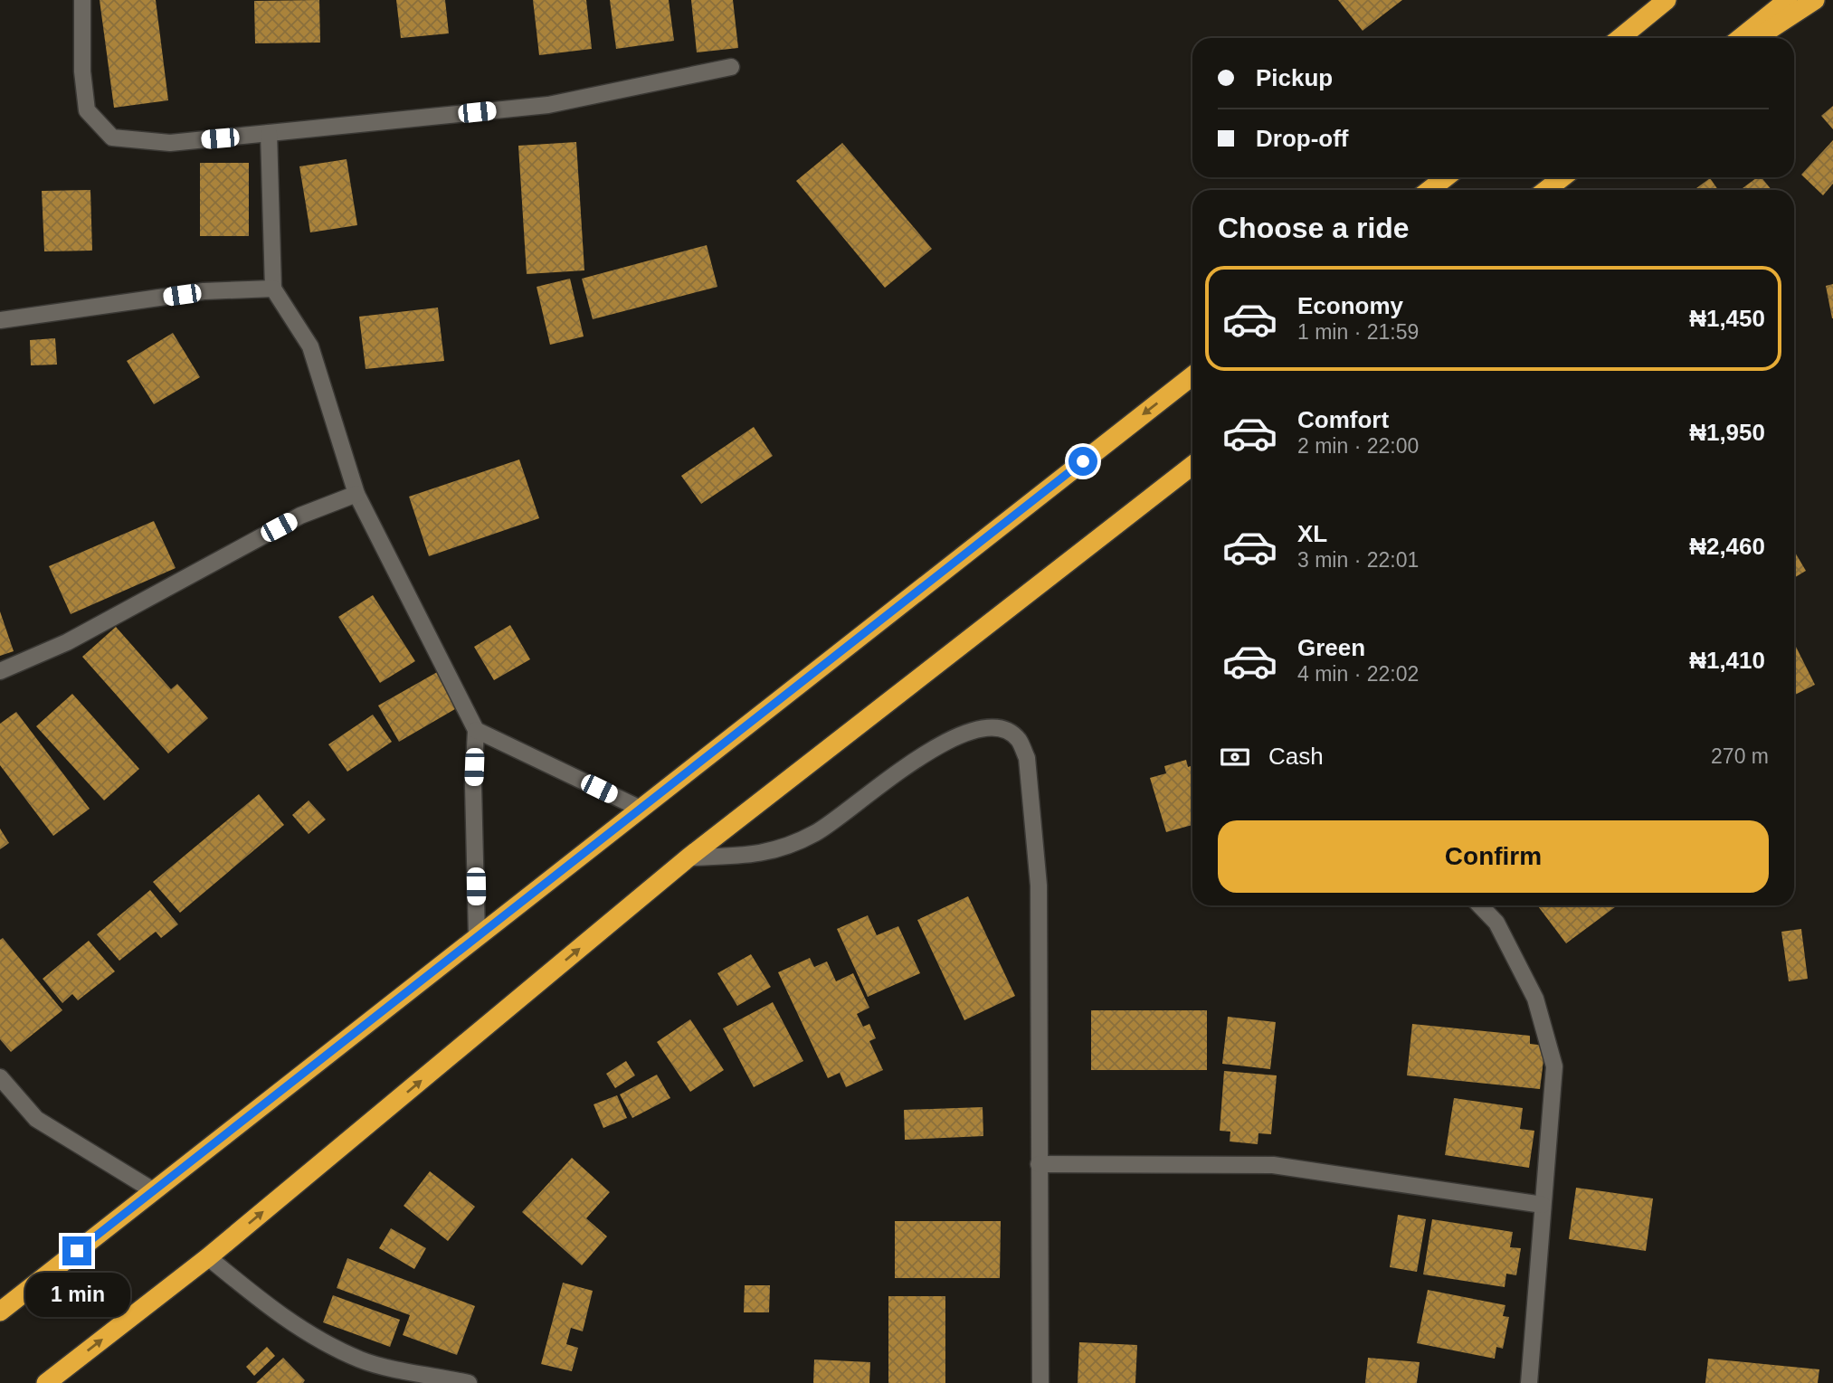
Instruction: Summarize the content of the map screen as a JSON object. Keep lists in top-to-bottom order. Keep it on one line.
{"page":{"banner":["Pickup","Drop-off"],"heading":"Choose a ride","list":[{"name":"Economy","note":"1 min · 21:59","value":"₦1,450"},{"name":"Comfort","note":"2 min · 22:00","value":"₦1,950"},{"name":"XL","note":"3 min · 22:01","value":"₦2,460"},{"name":"Green","note":"4 min · 22:02","value":"₦1,410"}],"pay":["Cash","270 m"],"buttons":"Confirm","bubble":"1 min"}}
